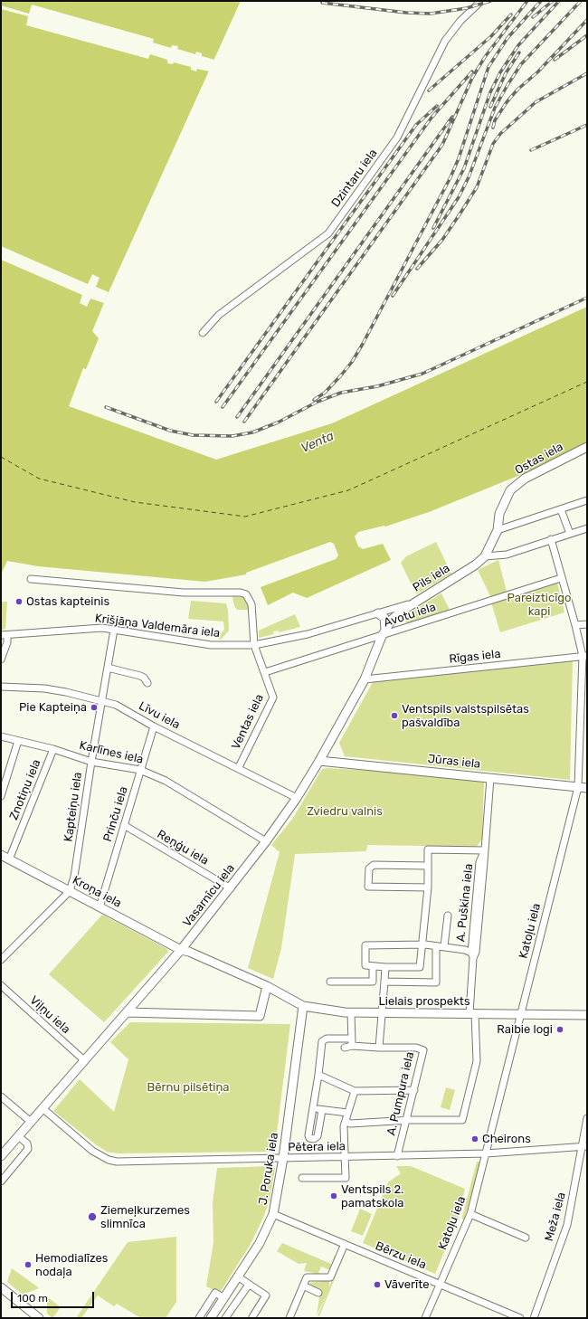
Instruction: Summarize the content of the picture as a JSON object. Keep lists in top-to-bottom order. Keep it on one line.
{"streets":{"street":["Dzintaru iela","Ostas iela","Pils iela","Avotu iela","Krišjāņa Valdemāra iela","Rīgas iela","Līvu iela","Ventas iela","Karlīnes iela","Jūras iela","Znotiņu iela","Kapteiņu iela","Prinču iela","Reņģu iela","Kroņa iela","Vasarnīcu iela","A. Puškina iela","Katoļu iela","Lielais prospekts","Viļņu iela","A. Pumpura iela","Pētera iela","J. Poruka iela","Meža iela","Bērzu iela"]},"crossings":[["Ostas iela","Pils iela"],["Pils iela","Krišjāņa Valdemāra iela"],["Pils iela","Vasarnīcu iela"],["Avotu iela","Ventas iela"],["Avotu iela","Vasarnīcu iela"],["Avotu iela","Katoļu iela"],["Krišjāņa Valdemāra iela","Ventas iela"],["Krišjāņa Valdemāra iela","Kapteiņu iela"],["Rīgas iela","Vasarnīcu iela"],["Rīgas iela","Katoļu iela"],["Līvu iela","Ventas iela"],["Līvu iela","Kapteiņu iela"],["Līvu iela","Prinču iela"],["Līvu iela","Vasarnīcu iela"],["Karlīnes iela","Znotiņu iela"],["Karlīnes iela","Kapteiņu iela"],["Karlīnes iela","Prinču iela"],["Karlīnes iela","Vasarnīcu iela"],["Jūras iela","Vasarnīcu iela"],["Jūras iela","A. Puškina iela"],["Jūras iela","Katoļu iela"],["Znotiņu iela","Kroņa iela"],["Kapteiņu iela","Kroņa iela"],["Prinču iela","Reņģu iela"],["Prinču iela","Kroņa iela"],["Reņģu iela","Vasarnīcu iela"],["Kroņa iela","Vasarnīcu iela"],["Kroņa iela","Lielais prospekts"],["Vasarnīcu iela","Lielais prospekts"],["Vasarnīcu iela","Viļņu iela"],["Vasarnīcu iela","Pētera iela"],["A. Puškina iela","Lielais prospekts"],["A. Puškina iela","A. Pumpura iela"],["Katoļu iela","Lielais prospekts"],["Katoļu iela","Pētera iela"],["Katoļu iela","Bērzu iela"],["Lielais prospekts","J. Poruka iela"],["A. Pumpura iela","Pētera iela"],["Pētera iela","J. Poruka iela"],["Pētera iela","Meža iela"],["J. Poruka iela","Bērzu iela"]],"water":["Venta"],"parks":["Pareizticīgo kapi","Zviedru valnis","Bērnu pilsētiņa"],"places":["Ostas kapteinis","Pie Kapteiņa","Ventspils valstspilsētas pašvaldība","Raibie logi","Cheirons","Ventspils 2. pamatskola","Ziemeļkurzemes slimnīca","Hemodialīzes nodaļa","Vāverīte"],"scale_bar":"100 m"}
